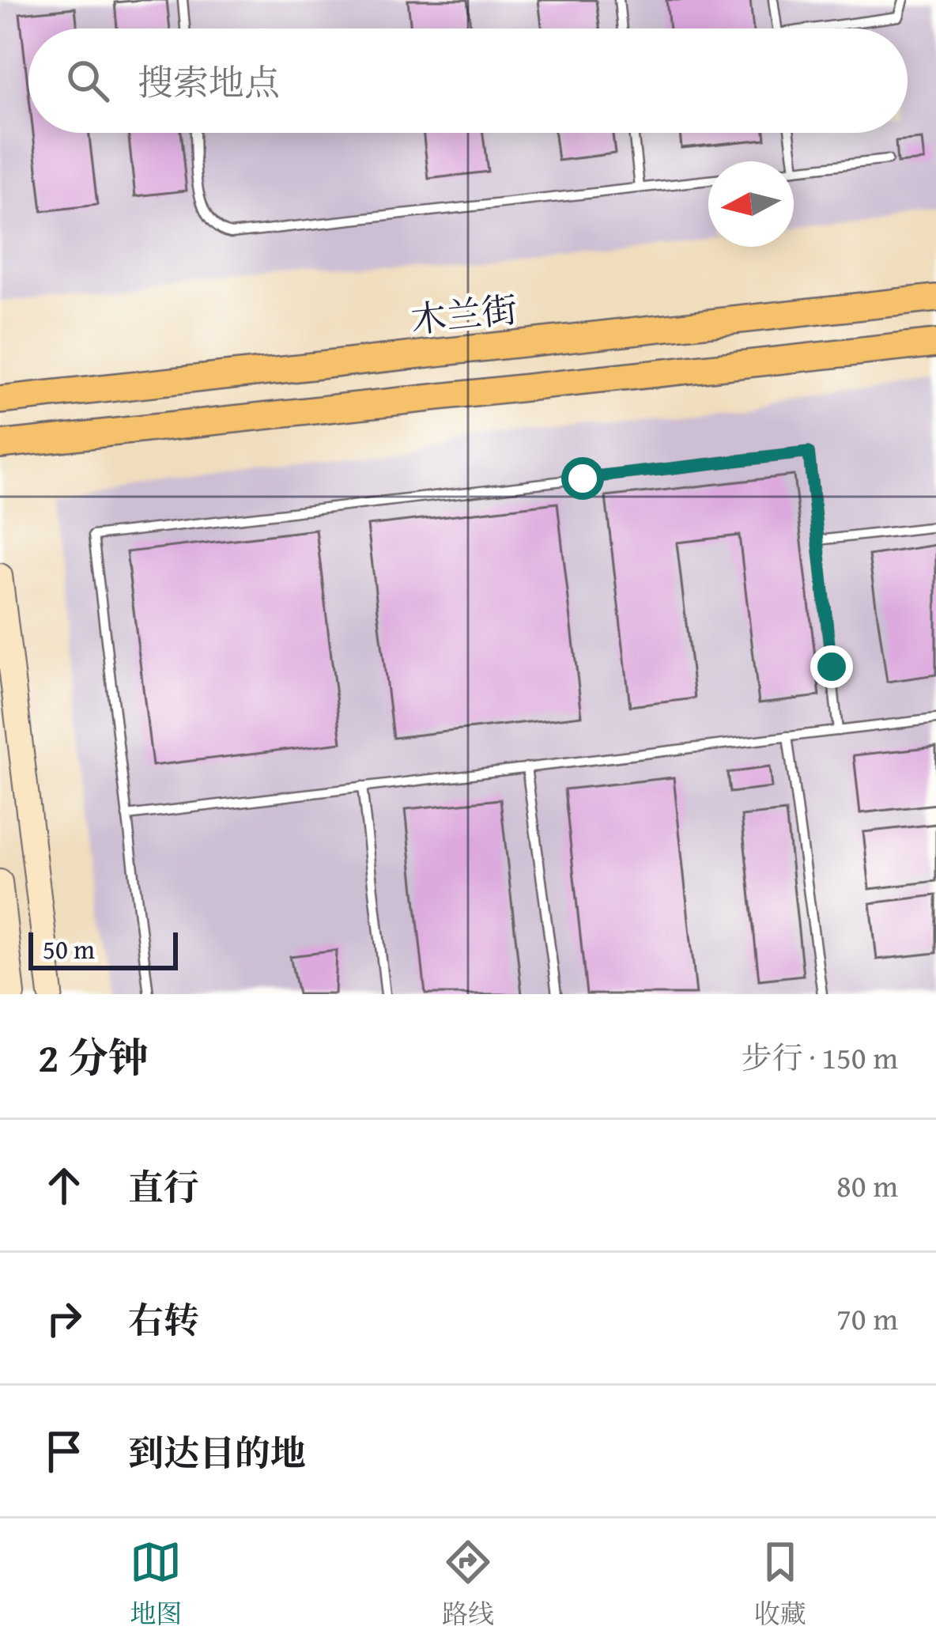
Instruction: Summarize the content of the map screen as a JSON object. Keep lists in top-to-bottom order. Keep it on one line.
{"streets":{"main road":["木兰街"]},"scale_bar":"50 m","north":"left","page":{"search":"搜索地点","scale":"50 m","heading":["2 分钟","步行 · 150 m"],"list":[["直行","80 m"],["右转","70 m"],"到达目的地"],"nav":["地图","路线","收藏"]}}
